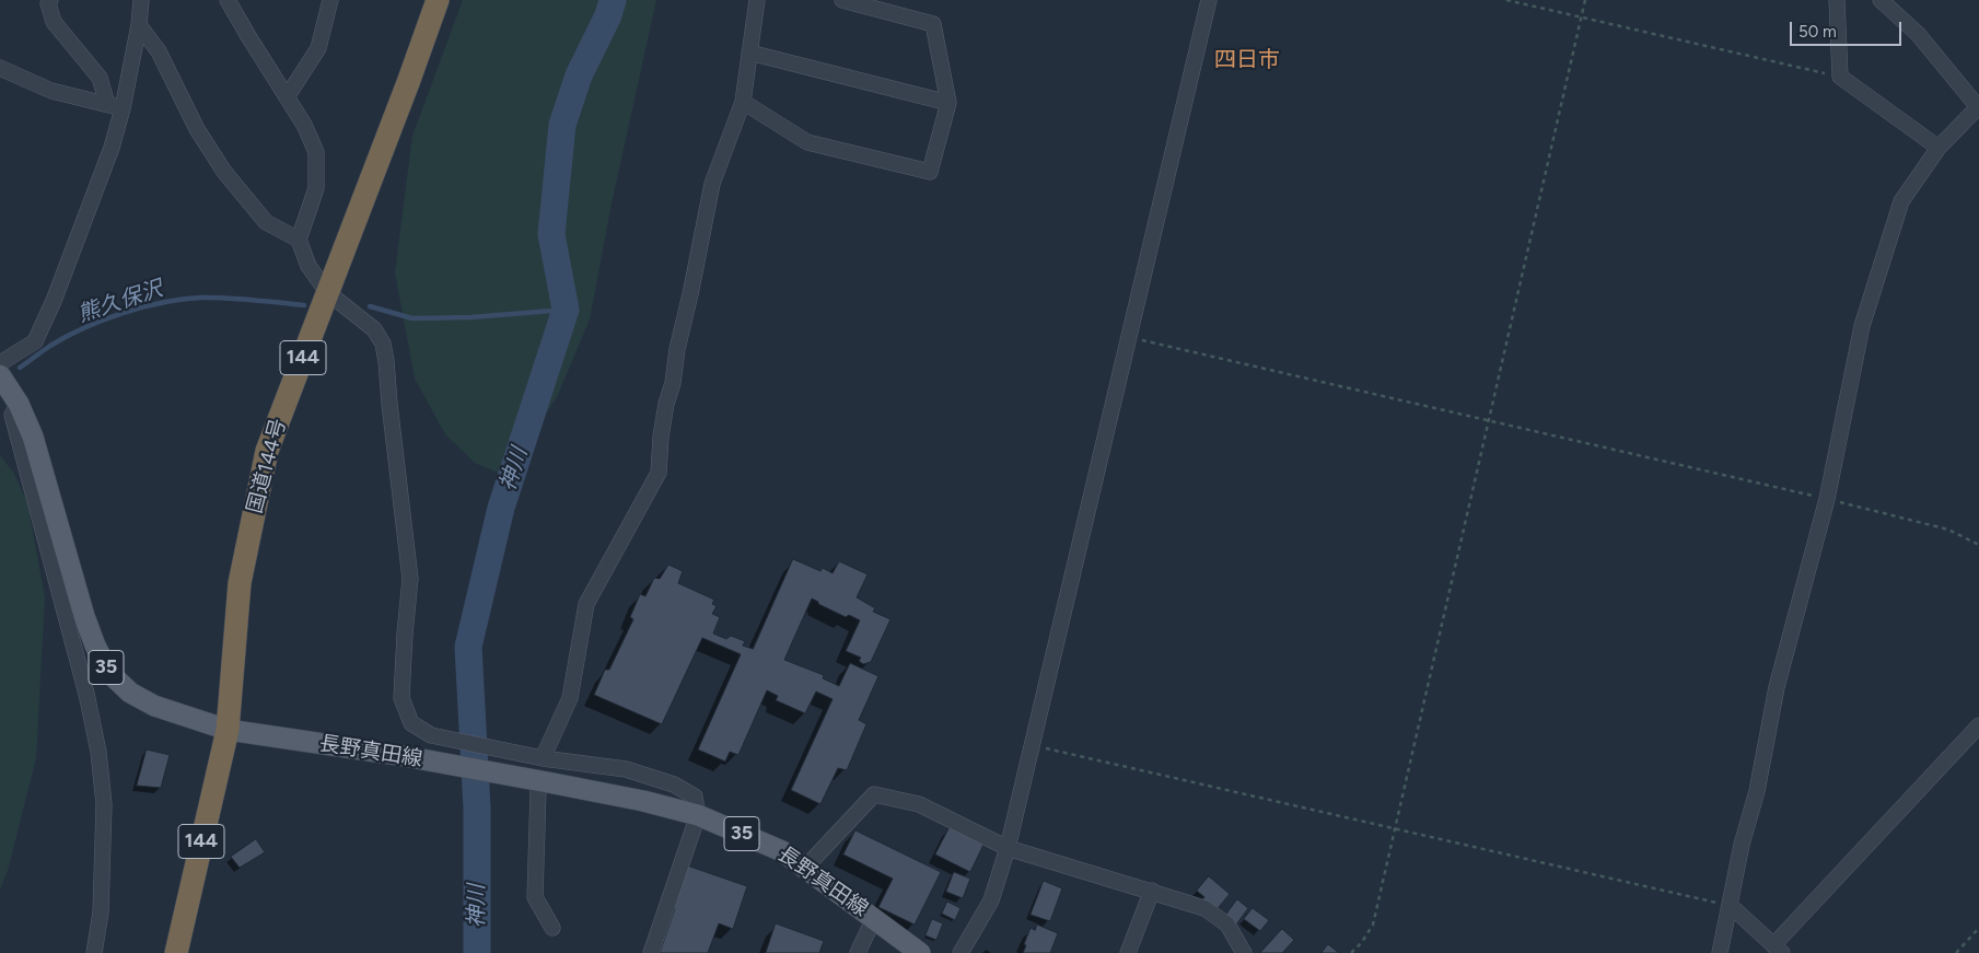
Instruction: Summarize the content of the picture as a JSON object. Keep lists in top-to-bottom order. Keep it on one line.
{"streets":{"highway":["144","国道144号"],"main road":["35","長野真田線"]},"crossings":[["国道144号","長野真田線"]],"districts":["四日市"],"water":["熊久保沢","神川"],"scale_bar":"50 m"}
